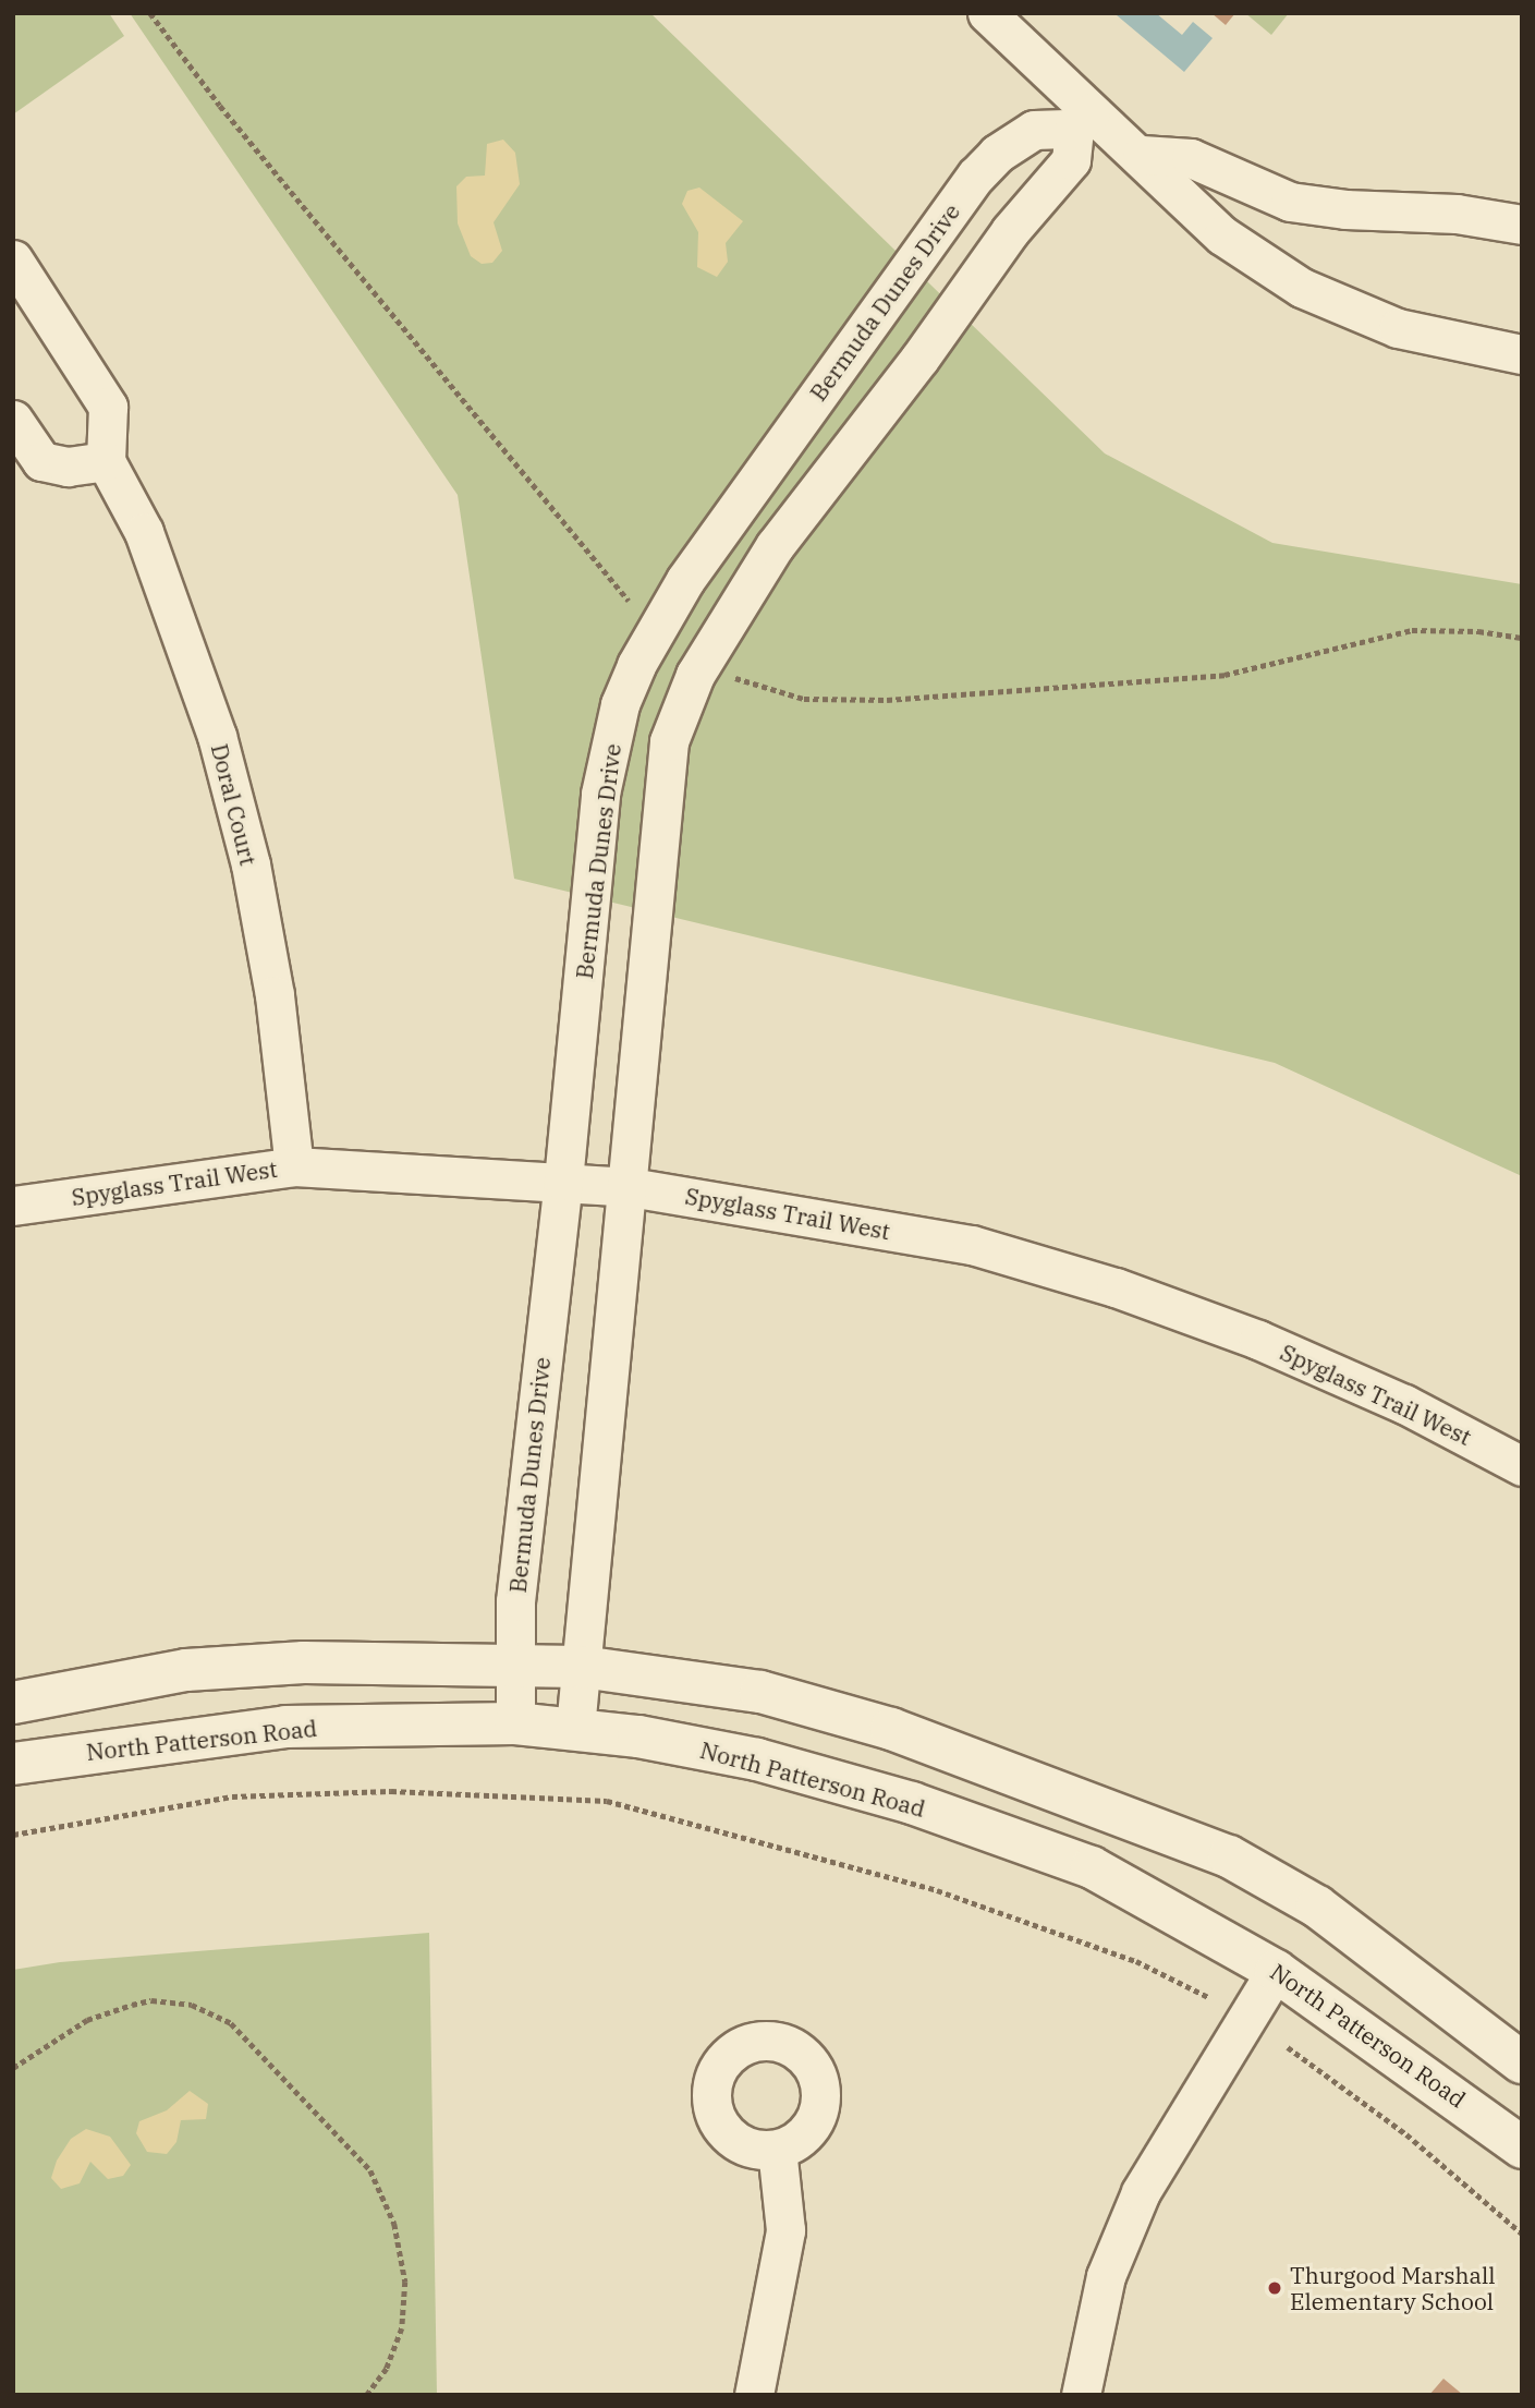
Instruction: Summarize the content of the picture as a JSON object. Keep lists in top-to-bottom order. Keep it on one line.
{"streets":{"street":["Bermuda Dunes Drive","Doral Court","Spyglass Trail West","North Patterson Road"]},"crossings":[["Bermuda Dunes Drive","Spyglass Trail West"],["Bermuda Dunes Drive","North Patterson Road"],["Doral Court","Spyglass Trail West"]],"places":["Thurgood Marshall Elementary School"]}
